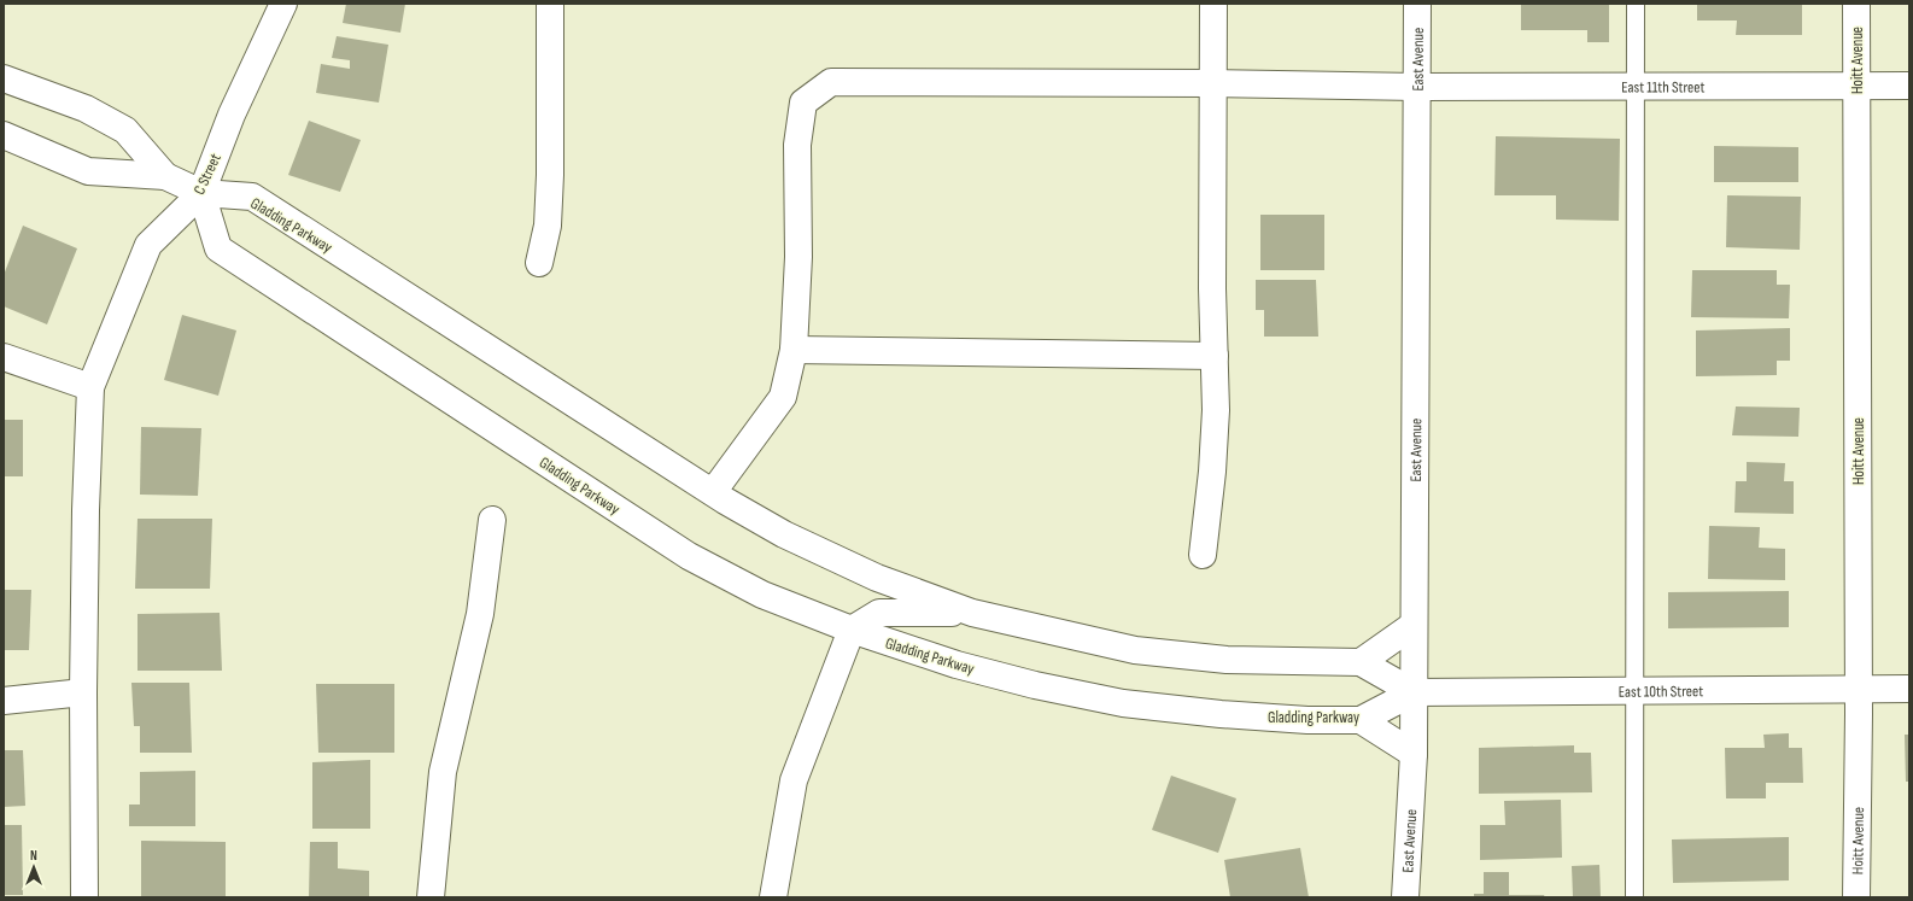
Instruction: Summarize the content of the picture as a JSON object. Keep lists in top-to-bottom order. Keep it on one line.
{"streets":{"street":["East Avenue","Hoitt Avenue","East 11th Street","C Street","Gladding Parkway","East 10th Street"]},"crossings":[["East Avenue","East 11th Street"],["East Avenue","Gladding Parkway"],["East Avenue","East 10th Street"],["Hoitt Avenue","East 11th Street"],["Hoitt Avenue","East 10th Street"],["East 11th Street","Gladding Parkway"],["C Street","Gladding Parkway"],["Gladding Parkway","East 10th Street"]],"north":"top"}
